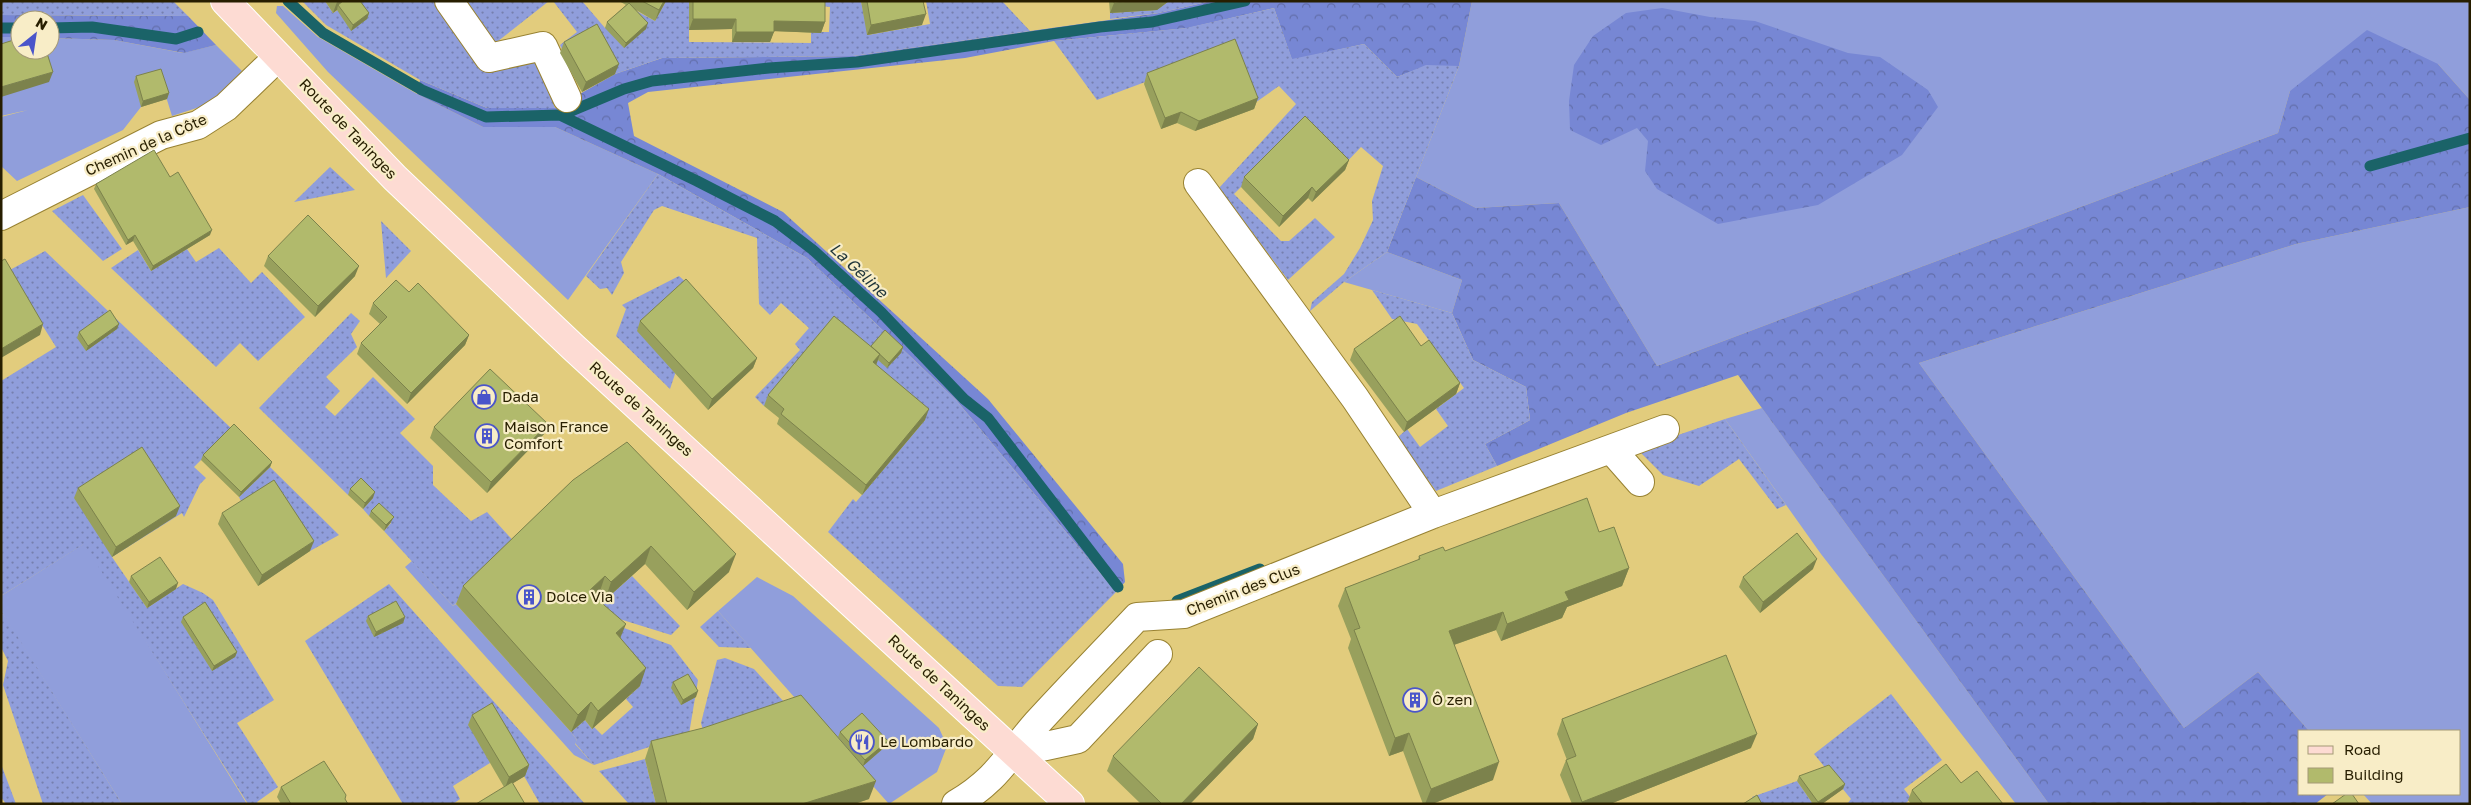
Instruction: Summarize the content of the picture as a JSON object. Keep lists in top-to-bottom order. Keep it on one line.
{"streets":{"main road":["Route de Taninges"],"street":["Chemin de la Côte","Chemin des Clus"]},"crossings":[["Route de Taninges","Chemin de la Côte"],["Route de Taninges","Chemin des Clus"]],"water":["La Géline"],"places":{"shop":["Dada"],"building":["Maison France Comfort","Dolce Via","Ô zen"],"restaurant":["Le Lombardo"]},"legend":["Road","Building"],"north":"top right"}
